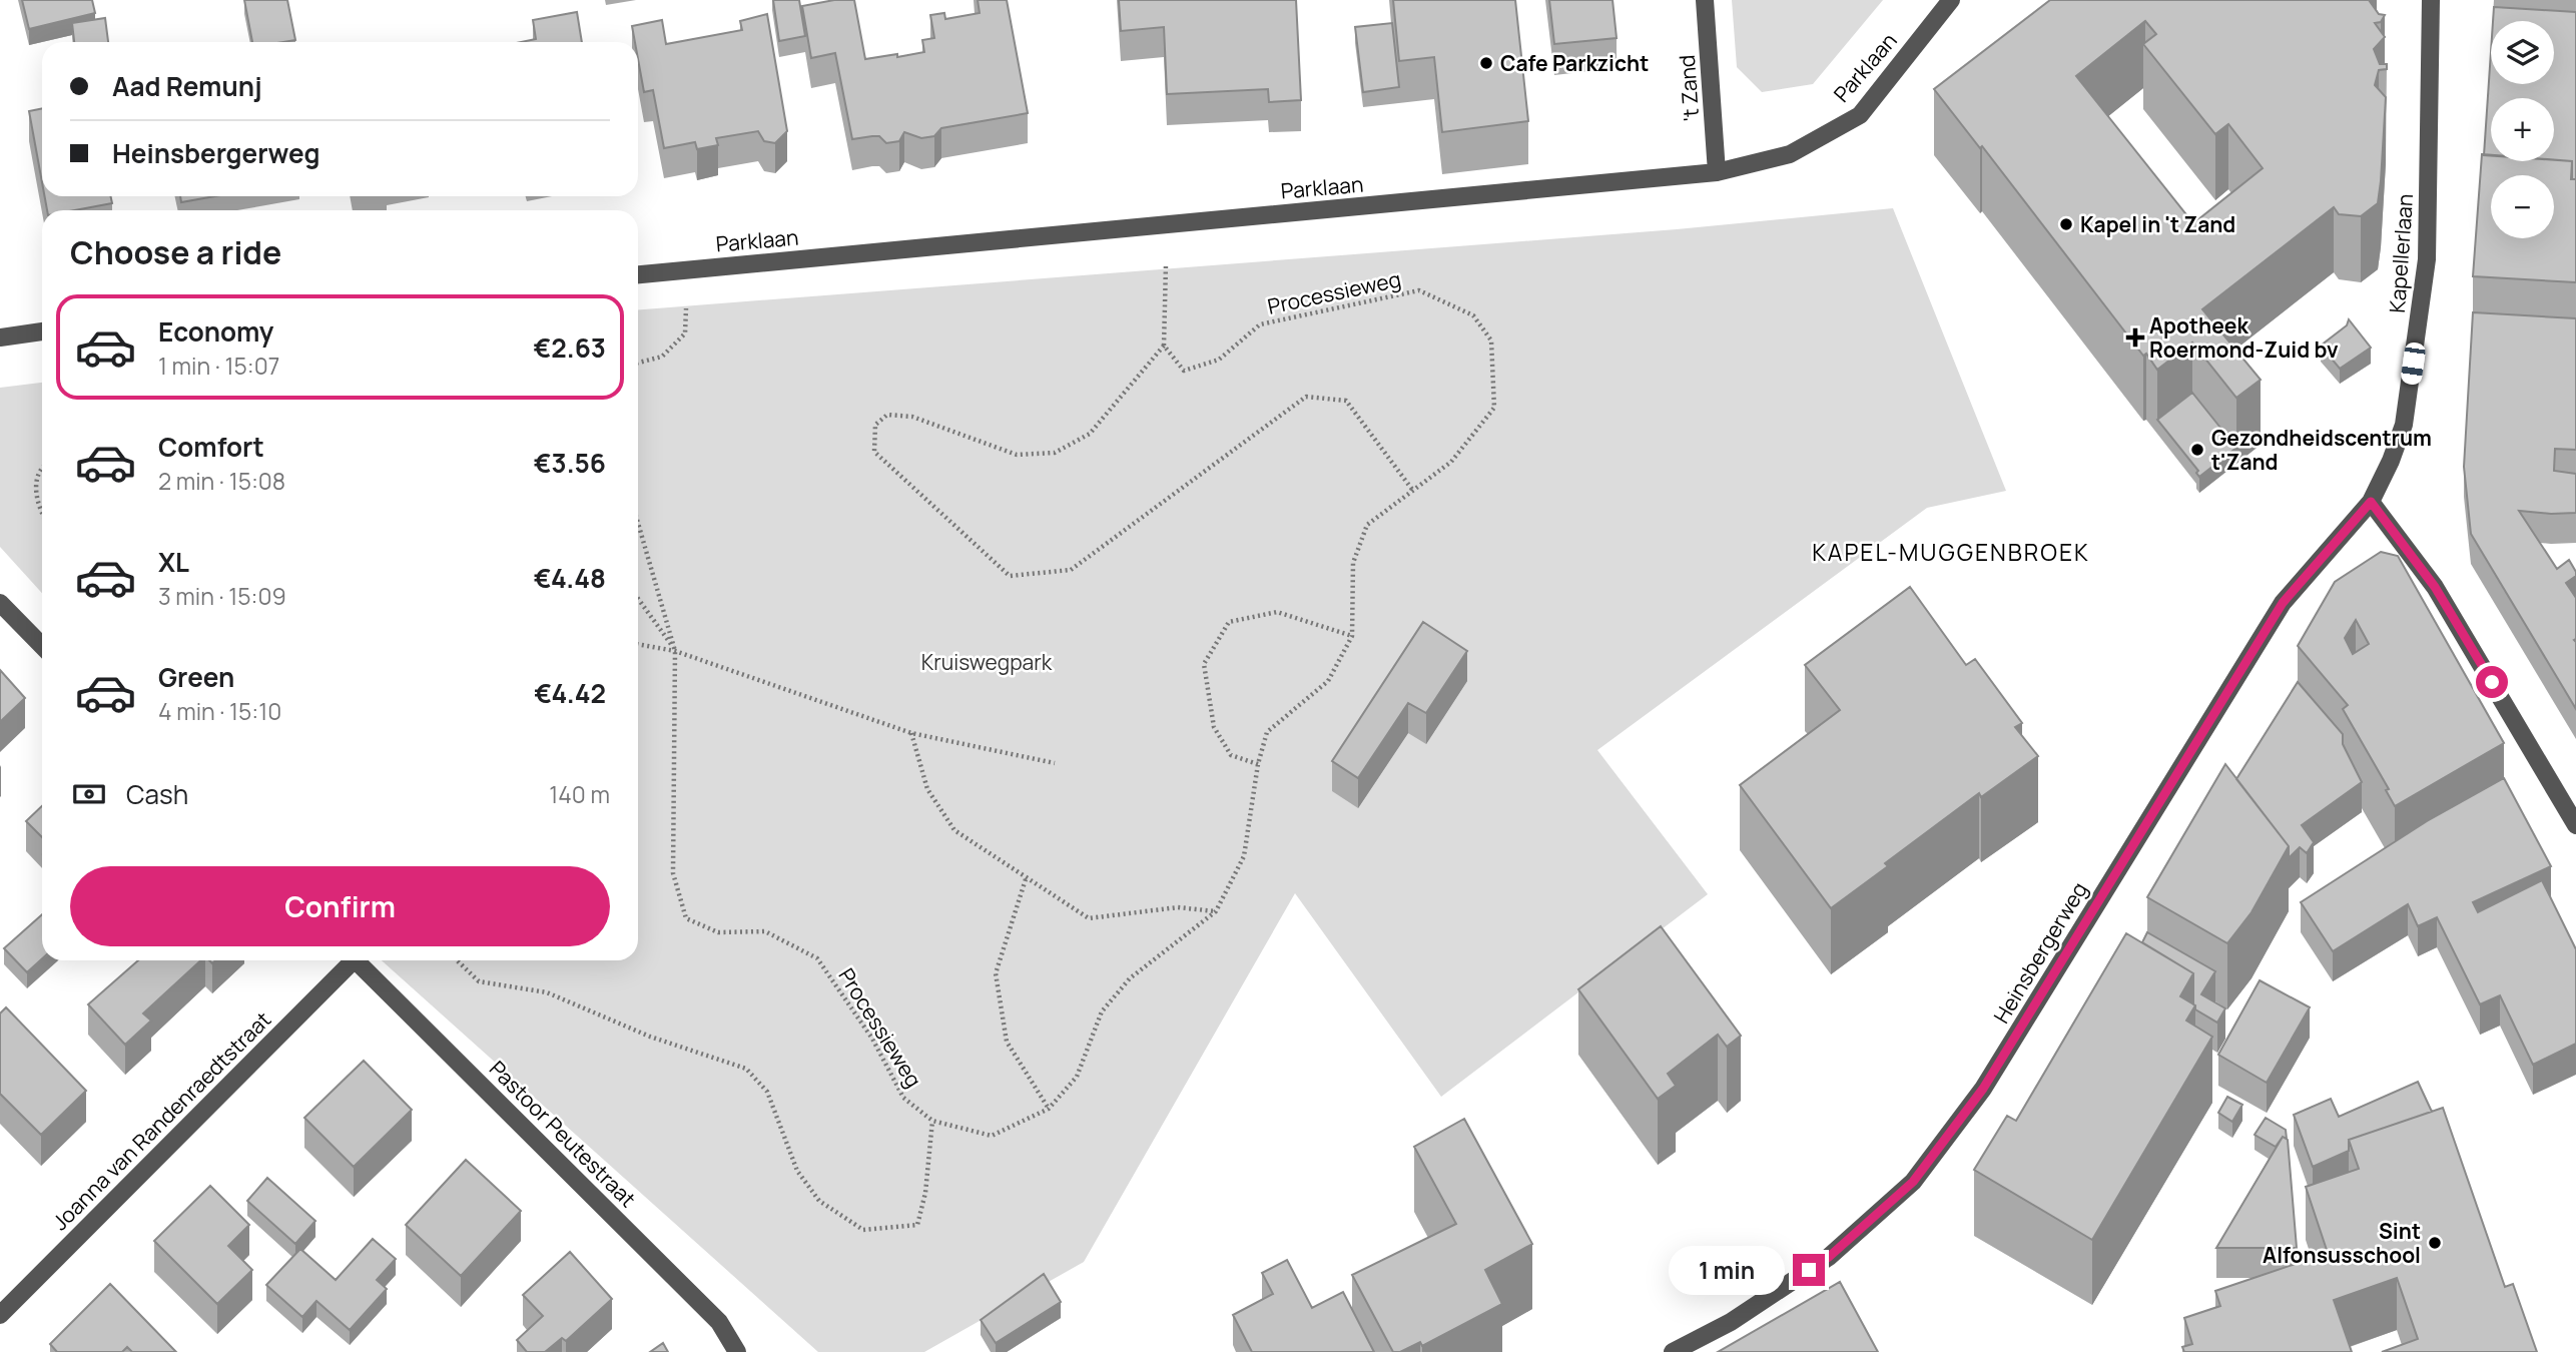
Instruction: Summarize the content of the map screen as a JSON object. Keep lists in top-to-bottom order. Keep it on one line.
{"streets":{"street":["Parklaan","'t Zand","Kapellerlaan","Heinsbergerweg","Joanna van Randenraedtstraat","Pastoor Peutestraat"],"path":["Processieweg"]},"crossings":[["Parklaan","'t Zand"],["Kapellerlaan","Heinsbergerweg"]],"districts":["KAPEL-MUGGENBROEK"],"parks":["Kruiswegpark"],"places":{"other":["Cafe Parkzicht","Kapel in 't Zand","Gezondheidscentrum t'Zand","Sint Alfonsusschool"],"health":["Apotheek Roermond-Zuid bv"]},"page":{"map_buttons":["+","−"],"banner":["Aad Remunj","Heinsbergerweg"],"heading":"Choose a ride","list":[{"name":"Economy","note":"1 min · 15:07","value":"€2.63"},{"name":"Comfort","note":"2 min · 15:08","value":"€3.56"},{"name":"XL","note":"3 min · 15:09","value":"€4.48"},{"name":"Green","note":"4 min · 15:10","value":"€4.42"}],"pay":["Cash","140 m"],"buttons":"Confirm","bubble":"1 min"}}
